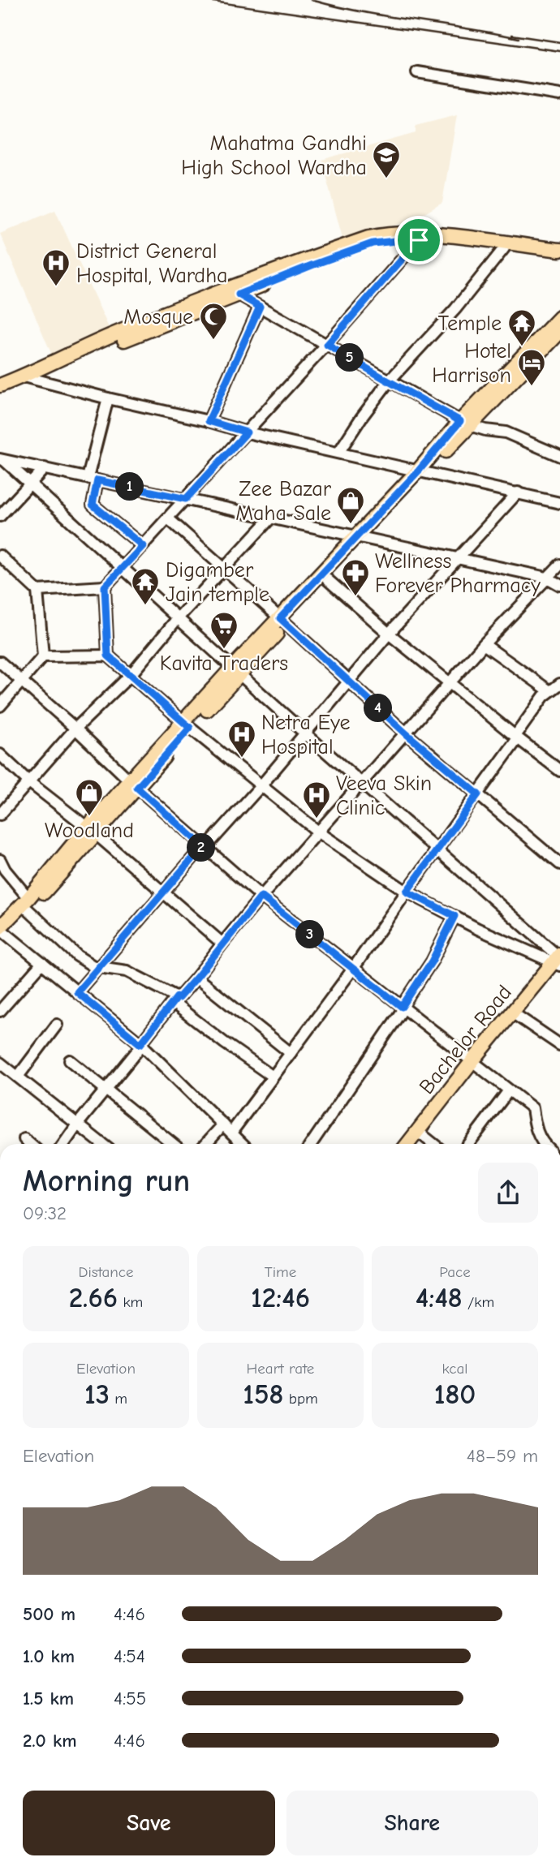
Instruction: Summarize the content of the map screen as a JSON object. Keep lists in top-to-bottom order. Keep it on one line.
{"streets":{"main road":["Bachelor Road"]},"places":{"school or university":["Mahatma Gandhi High School Wardha"],"hospital":["District General Hospital, Wardha","Netra Eye Hospital","Veeva Skin Clinic"],"mosque":["Mosque"],"temple":["Temple","Digamber Jain temple"],"hotel":["Hotel Harrison"],"shop":["Zee Bazar Maha Sale","Woodland"],"pharmacy":["Wellness Forever Pharmacy"],"supermarket":["Kavita Traders"]},"page":{"pins":["5","1","4","2","3"],"heading":["Morning run","09:32"],"stats":[["Distance","2.66 km"],["Time","12:46"],["Pace","4:48 /km"],["Elevation","13 m"],["Heart rate","158 bpm"],["kcal","180"]],"chart":["Elevation","48–59 m"],"list":[{"name":"500 m","note":"4:46"},{"name":"1.0 km","note":"4:54"},{"name":"1.5 km","note":"4:55"},{"name":"2.0 km","note":"4:46"}],"buttons":["Save","Share"]}}
